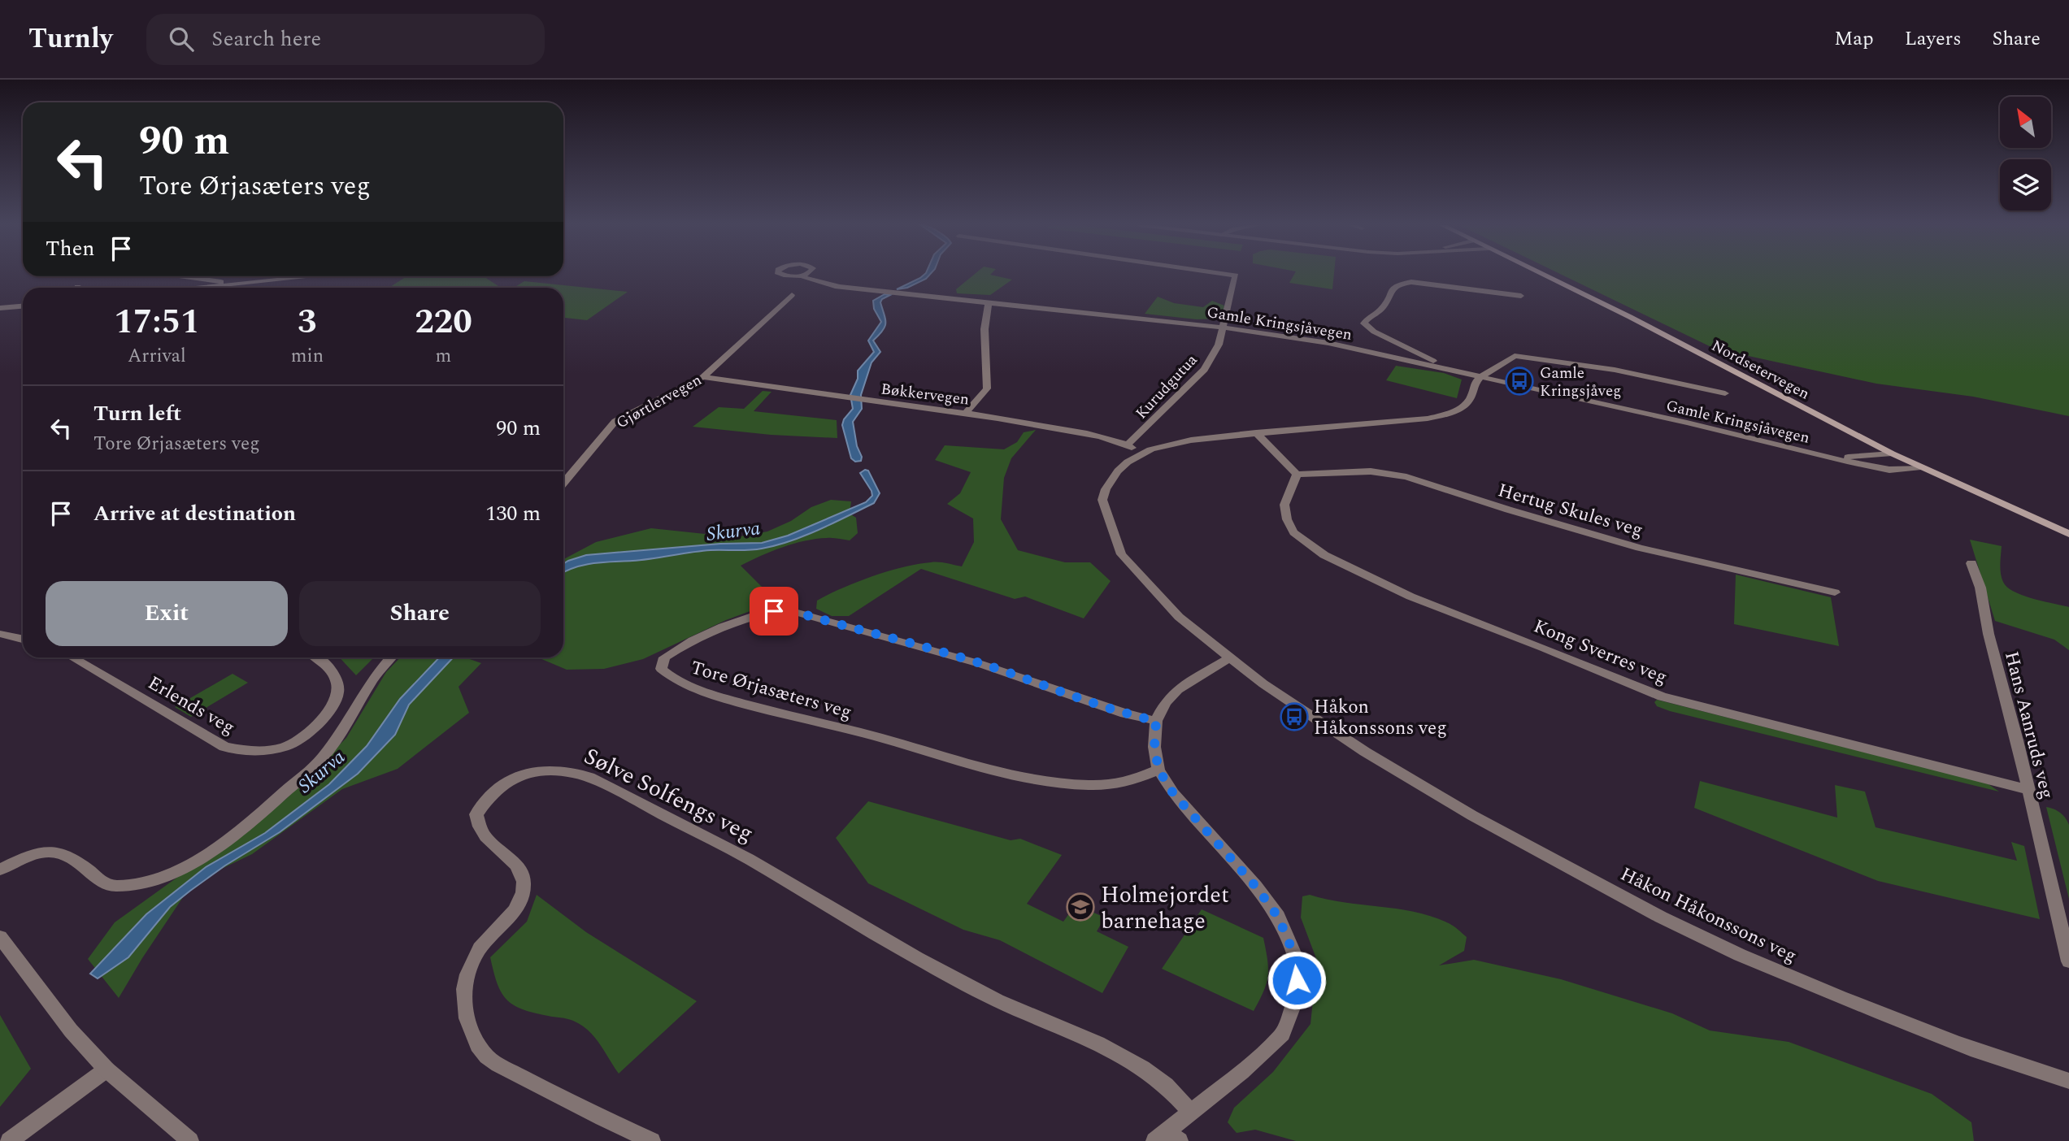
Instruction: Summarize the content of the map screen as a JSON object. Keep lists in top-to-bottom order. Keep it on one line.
{"streets":{"main road":["Nordsetervegen"],"street":["Gamle Kringsjåvegen","Kurudgutua","Bøkkervegen","Gjørtlervegen","Hertug Skules veg","Kong Sverres veg","Tore Ørjasæters veg","Erlends veg","Hans Aanruds veg","Sølve Solfengs veg","Håkon Håkonssons veg"]},"crossings":[["Gamle Kringsjåvegen","Nordsetervegen"],["Gamle Kringsjåvegen","Kurudgutua"],["Gamle Kringsjåvegen","Håkon Håkonssons veg"],["Kurudgutua","Bøkkervegen"],["Bøkkervegen","Gjørtlervegen"],["Bøkkervegen","Håkon Håkonssons veg"],["Hertug Skules veg","Kong Sverres veg"],["Kong Sverres veg","Hans Aanruds veg"]],"water":["Skurva"],"places":{"bus stop":["Gamle Kringsjåveg","Håkon Håkonssons veg"],"school or university":["Holmejordet barnehage"]},"north":"top left","page":{"header":"Turnly","search":"Search here","nav":["Map","Layers","Share"],"turn":["90 m","Tore Ørjasæters veg"],"then":"Then","eta":["17:51","Arrival","3","min","220","m"],"list":[{"name":"Turn left","note":"Tore Ørjasæters veg","value":"90 m"},{"name":"Arrive at destination","value":"130 m"}],"buttons":["Exit","Share"]}}
